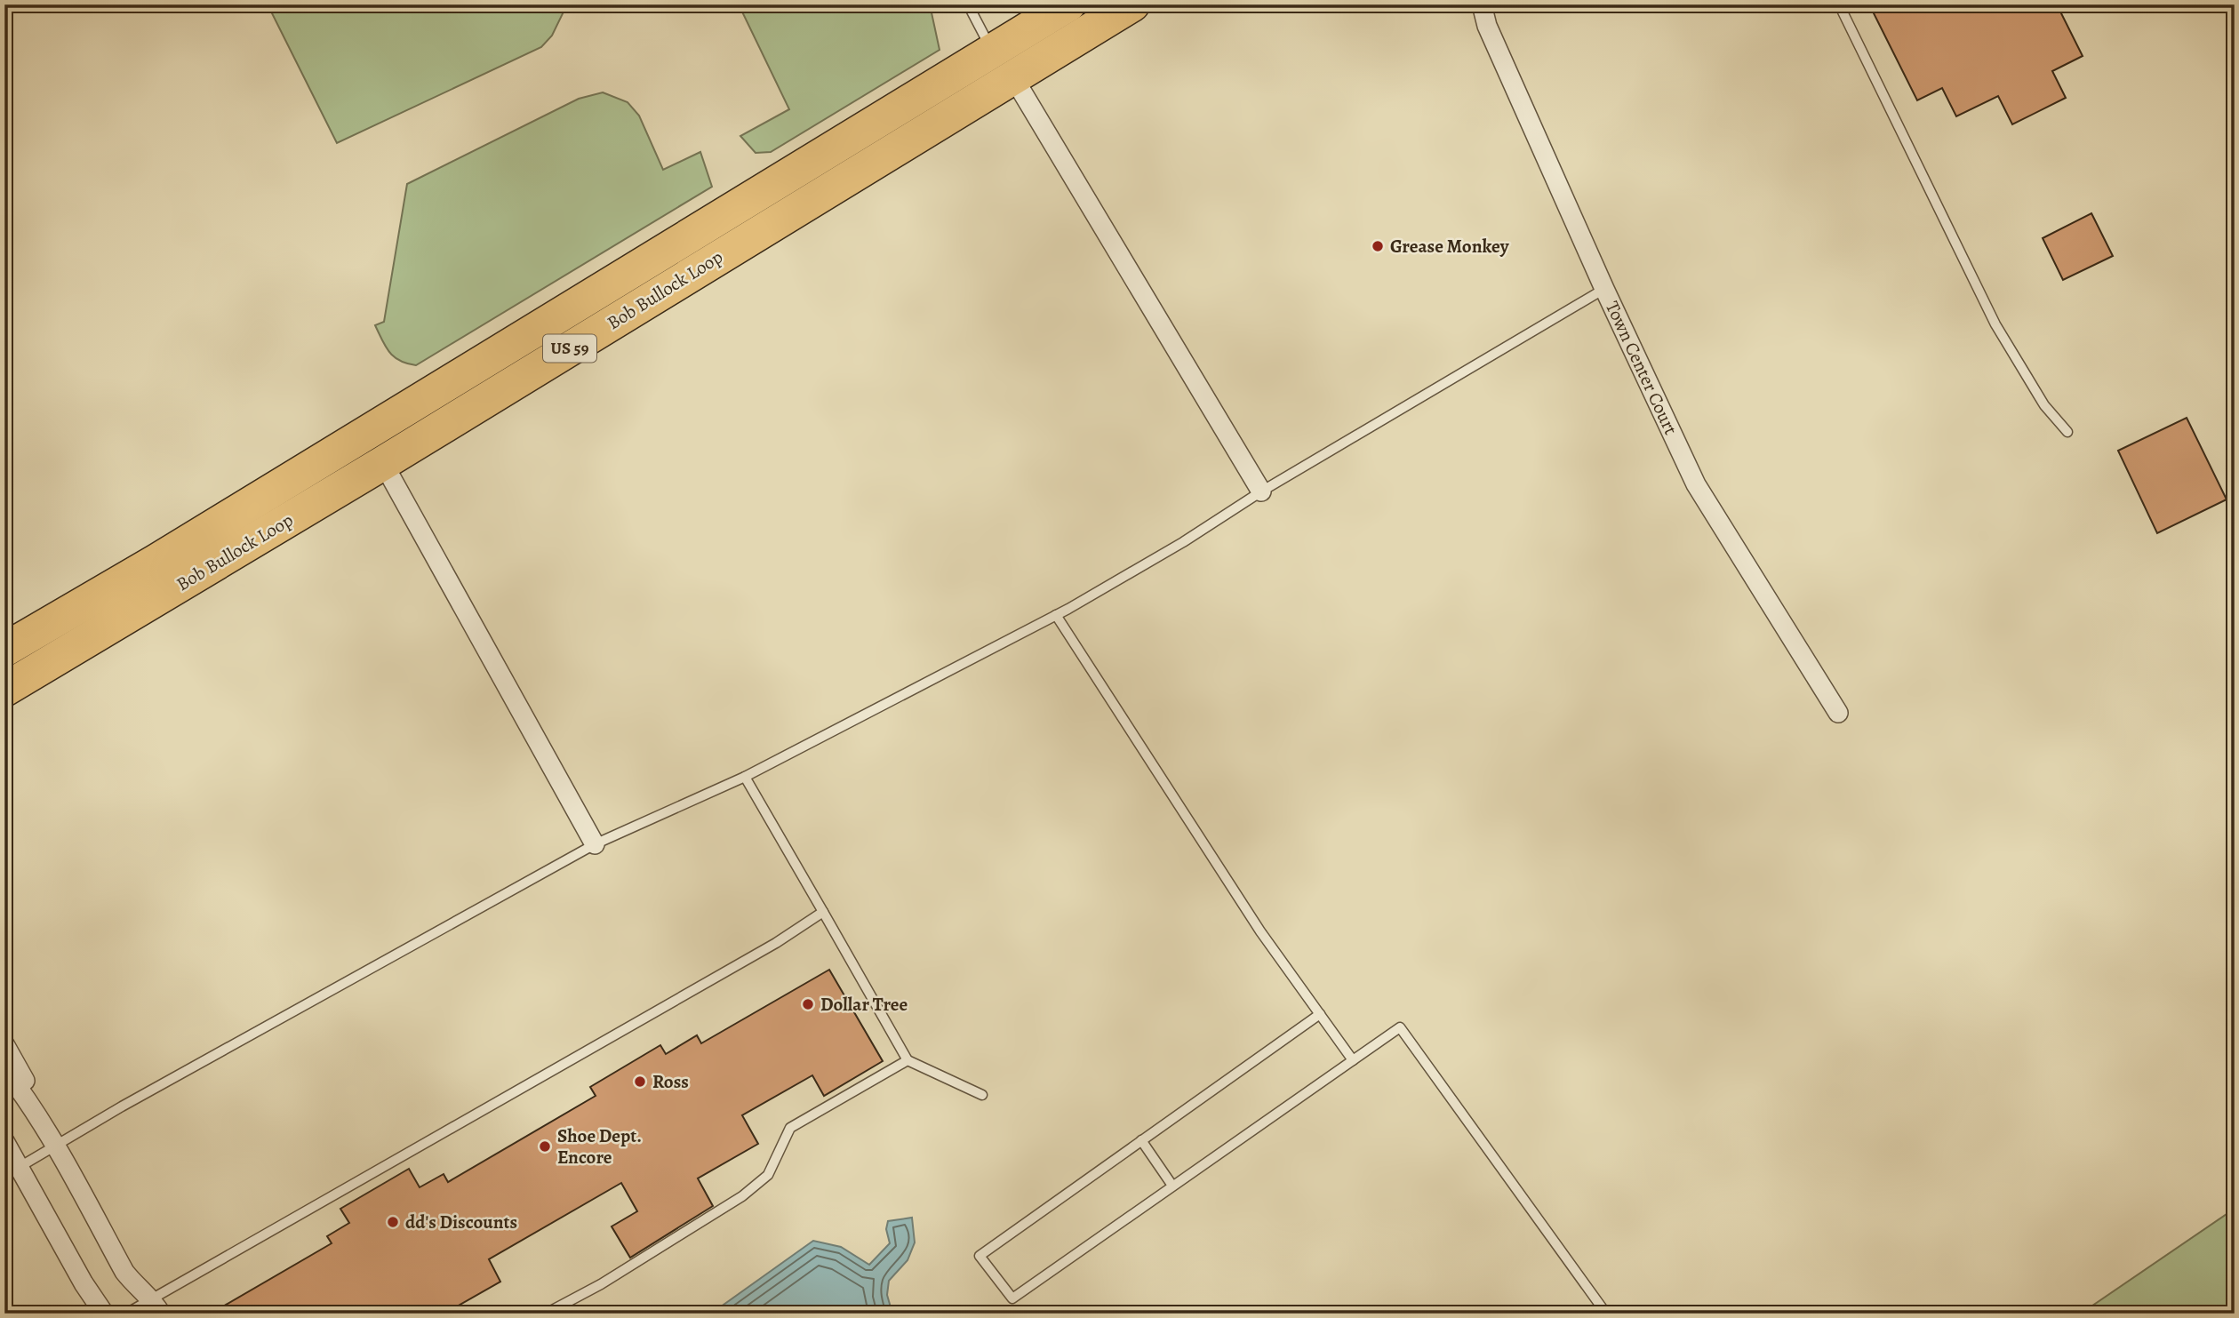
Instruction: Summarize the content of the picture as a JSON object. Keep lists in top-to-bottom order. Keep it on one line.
{"streets":{"highway":["Bob Bullock Loop","US 59"],"street":["Town Center Court"]},"places":["Grease Monkey","Dollar Tree","Ross","Shoe Dept. Encore","dd's Discounts"]}
